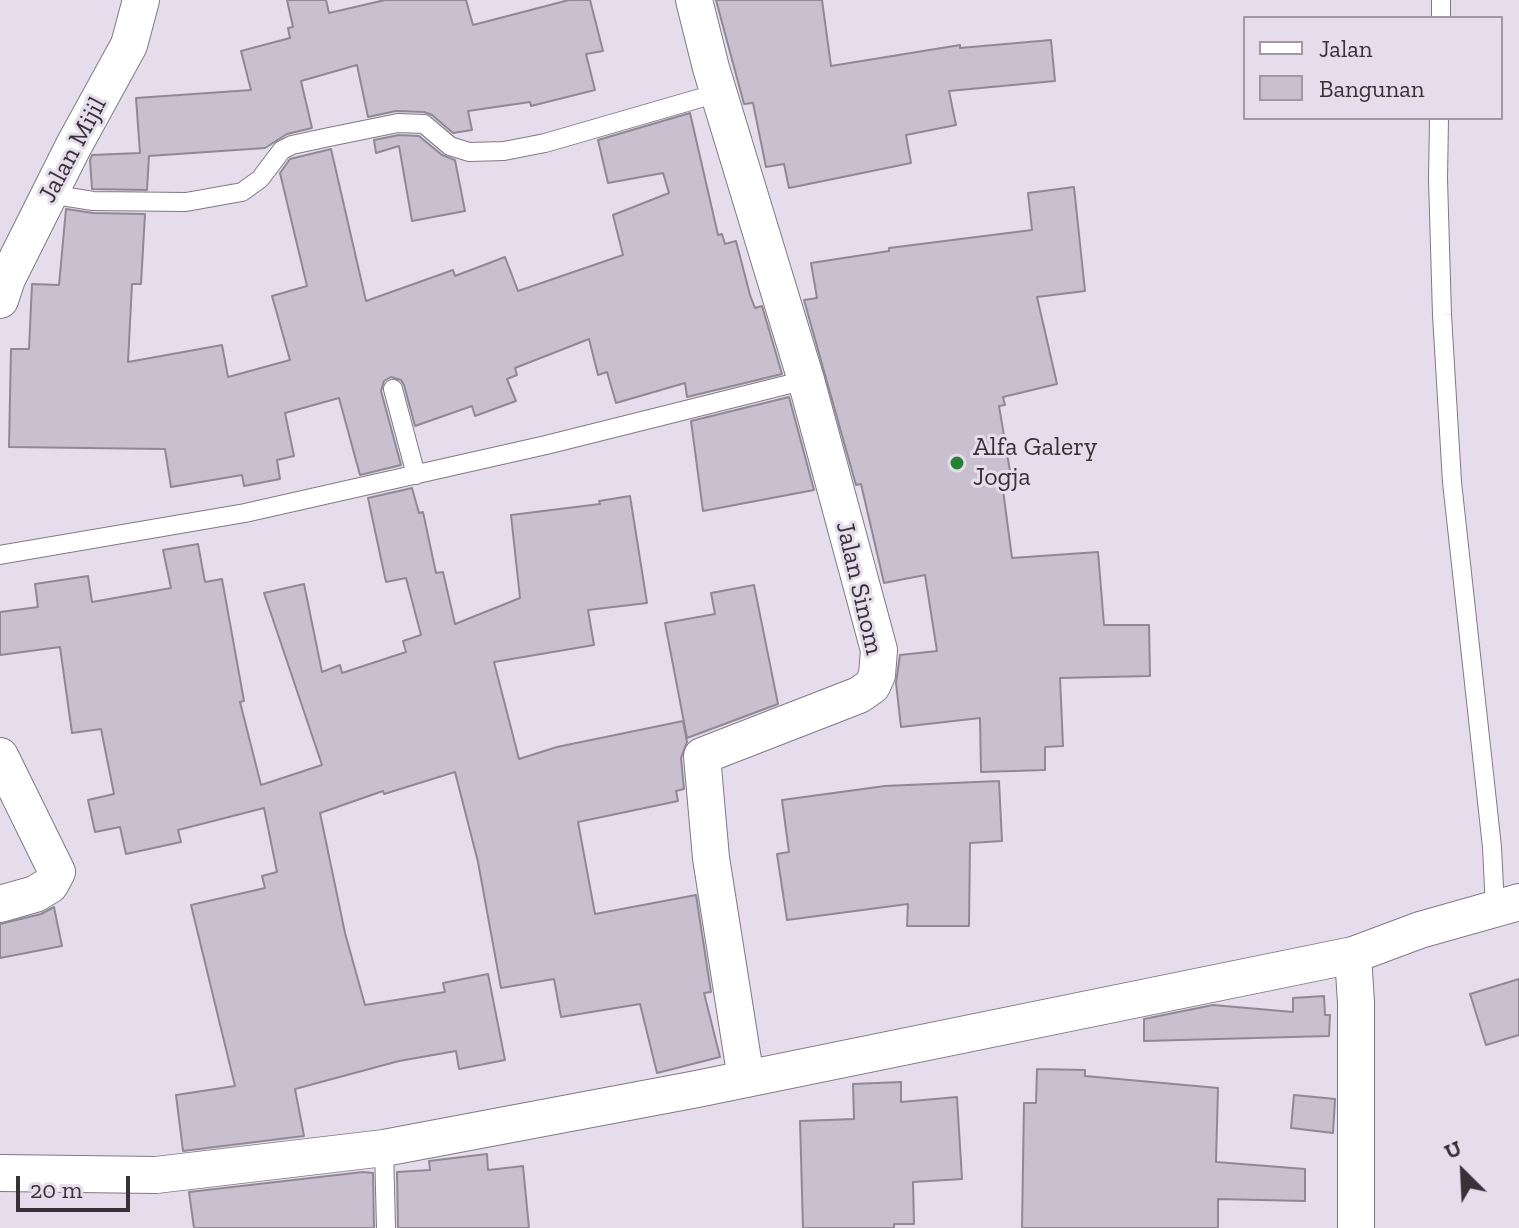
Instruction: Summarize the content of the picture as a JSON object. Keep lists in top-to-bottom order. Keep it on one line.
{"streets":{"street":["Jalan Mijil","Jalan Sinom"]},"places":["Alfa Galery Jogja"],"legend":["Jalan","Bangunan"],"scale_bar":"20 m","north":"top left"}
